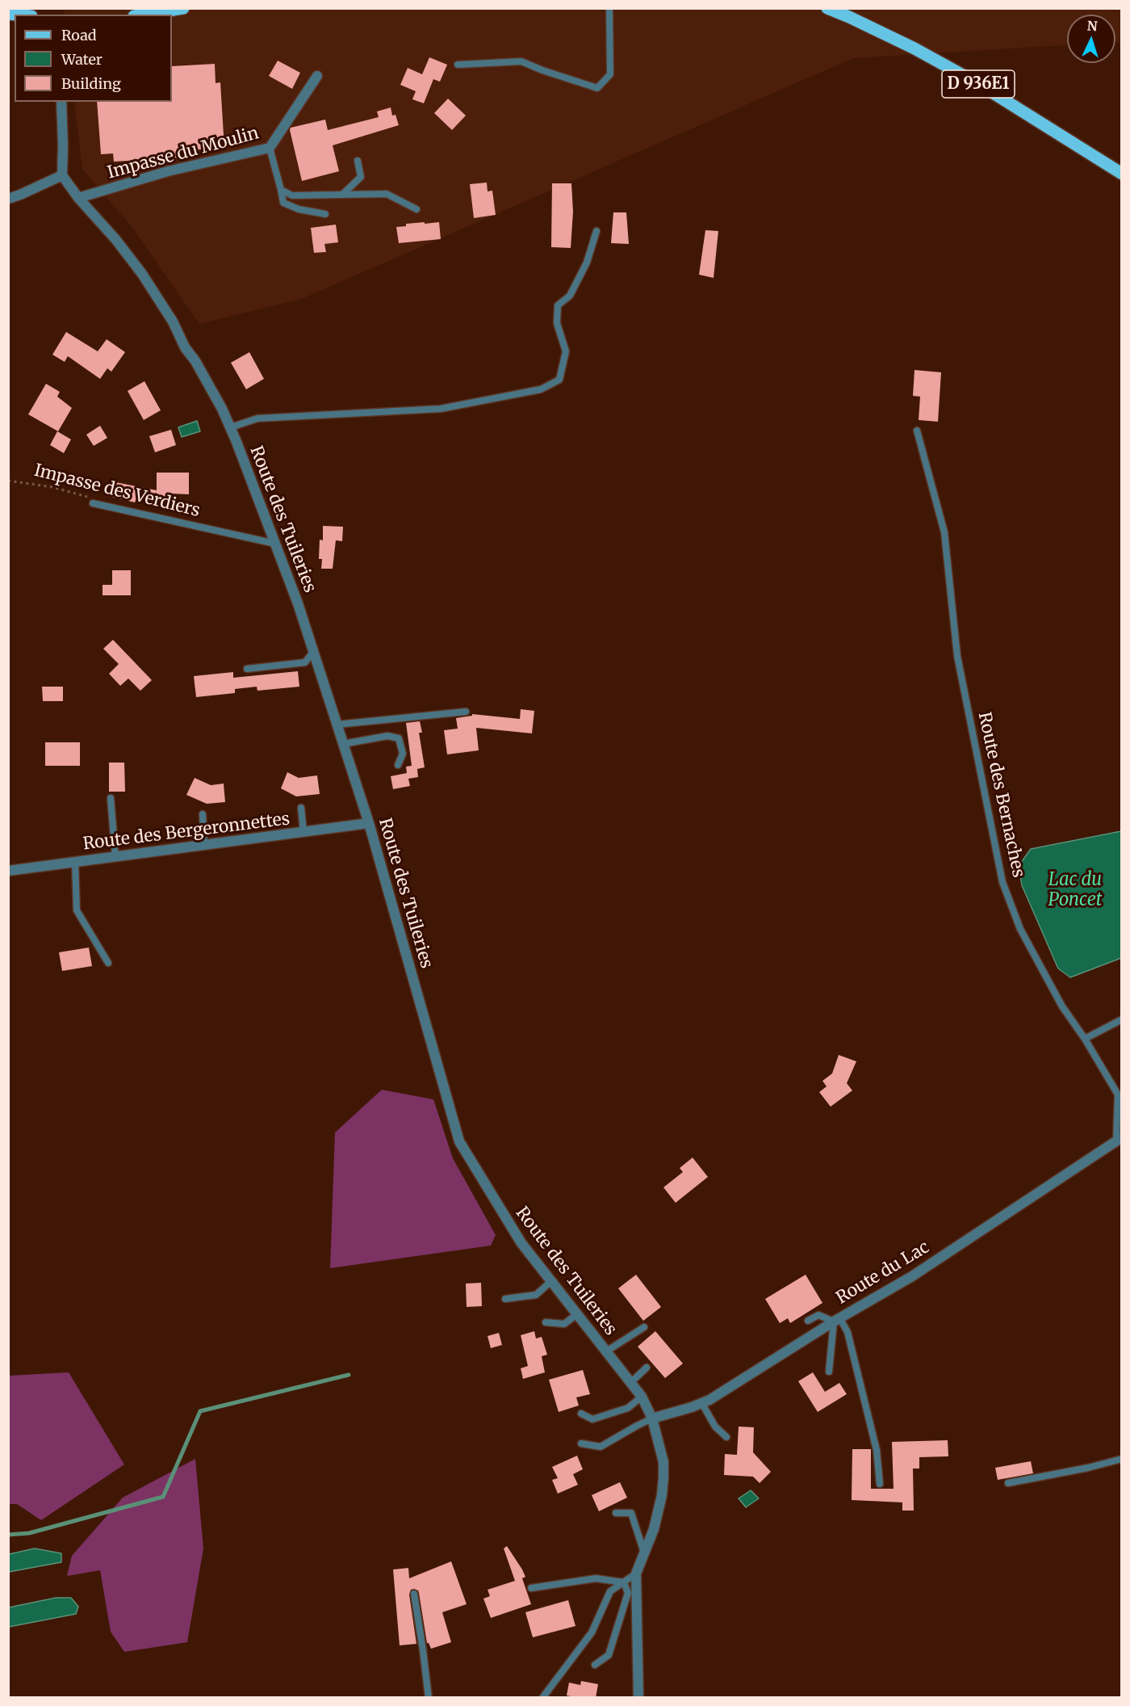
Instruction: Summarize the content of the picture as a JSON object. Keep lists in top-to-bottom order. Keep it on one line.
{"streets":{"main road":["D 936E1"],"street":["Impasse du Moulin","Route des Tuileries","Route des Bergeronnettes","Route du Lac"],"lane":["Impasse des Verdiers","Route des Bernaches"]},"crossings":[["Impasse du Moulin","Route des Tuileries"],["Impasse des Verdiers","Route des Tuileries"],["Route des Tuileries","Route des Bergeronnettes"],["Route des Tuileries","Route du Lac"],["Route des Bernaches","Route du Lac"]],"water":["Lac du Poncet"],"legend":["Road","Water","Building"],"north":"top"}
